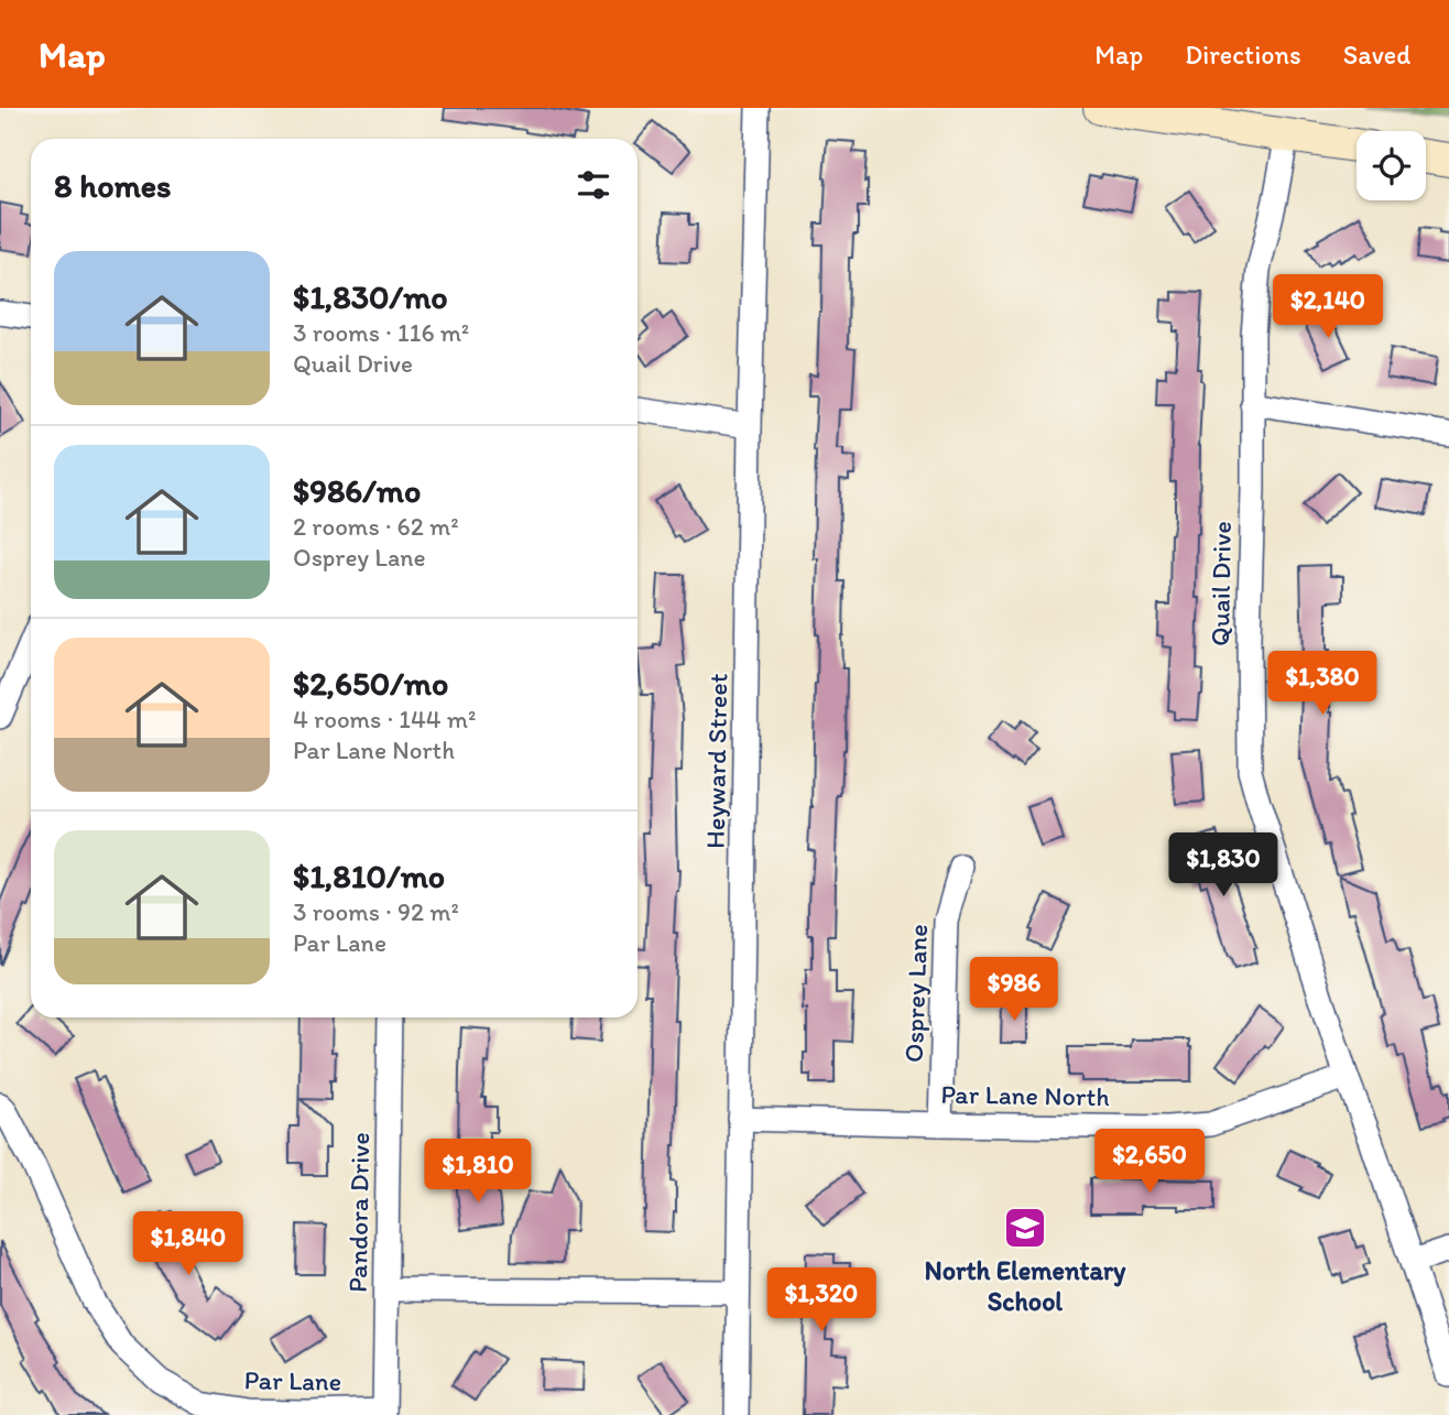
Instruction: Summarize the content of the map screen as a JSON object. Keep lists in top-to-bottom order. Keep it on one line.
{"streets":{"street":["Quail Drive","Heyward Street","Osprey Lane","Par Lane North","Pandora Drive","Par Lane"]},"crossings":[["Quail Drive","Par Lane North"],["Heyward Street","Par Lane North"],["Osprey Lane","Par Lane North"],["Pandora Drive","Par Lane"]],"places":{"school or university":["North Elementary School"]},"page":{"header":"Map","nav":["Map","Directions","Saved"],"heading":"8 homes","list":[{"name":"$1,830/mo","note":"3 rooms · 116 m² · Quail Drive"},{"name":"$986/mo","note":"2 rooms · 62 m² · Osprey Lane"},{"name":"$2,650/mo","note":"4 rooms · 144 m² · Par Lane North"},{"name":"$1,810/mo","note":"3 rooms · 92 m² · Par Lane"}],"price":["$2,140","$1,380","$1,830","$986","$2,650","$1,810","$1,840","$1,320"]}}
